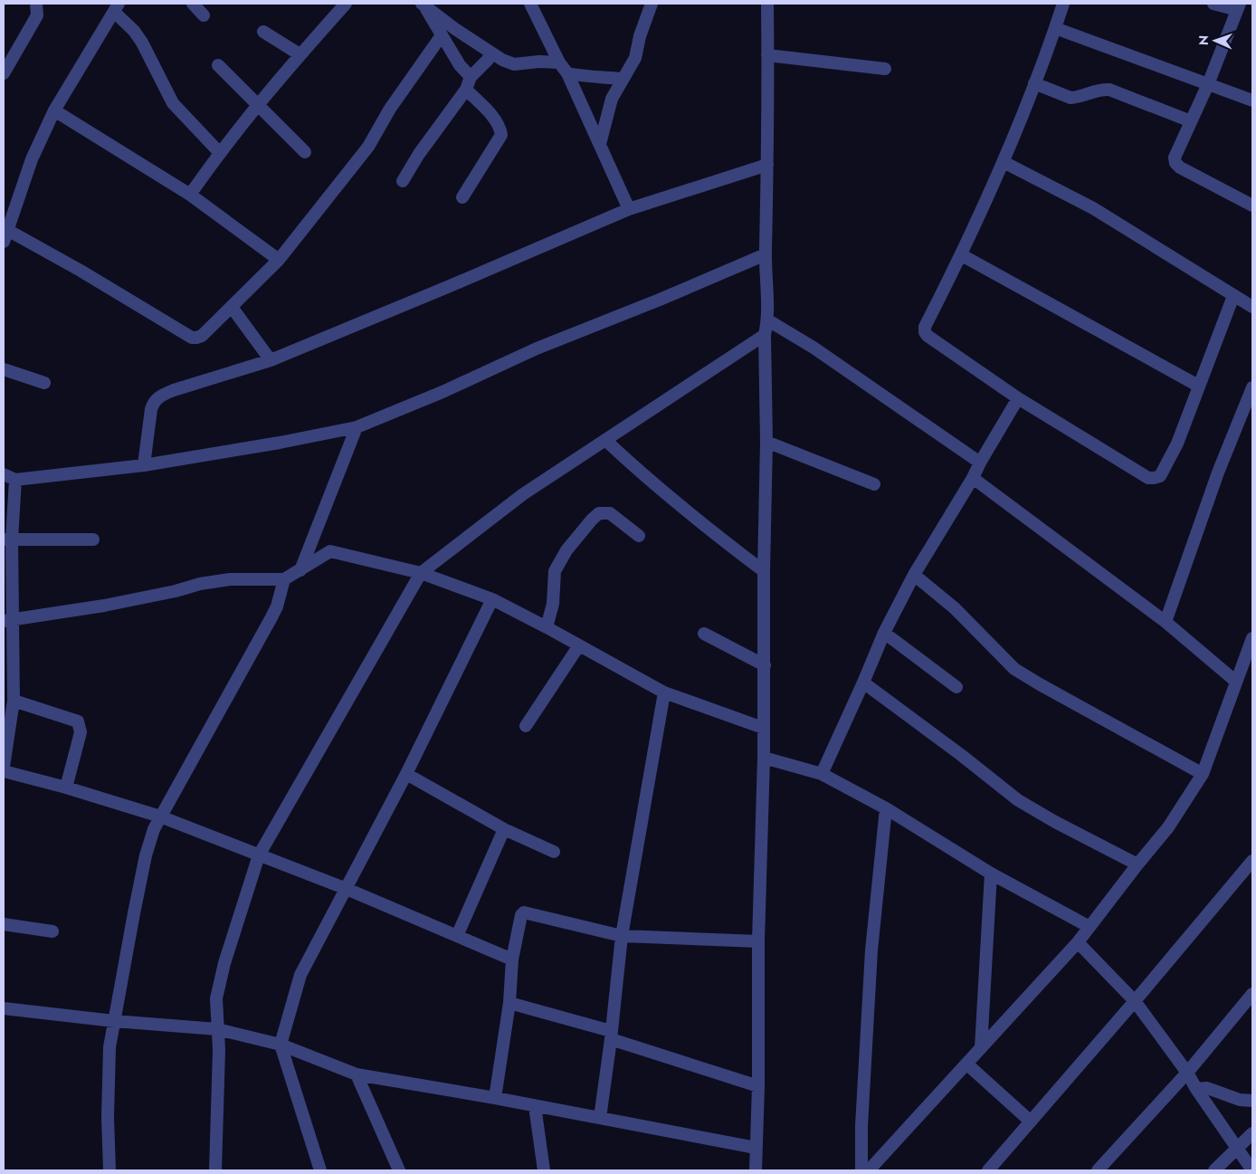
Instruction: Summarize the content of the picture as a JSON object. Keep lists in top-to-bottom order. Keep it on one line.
{"north":"left"}
